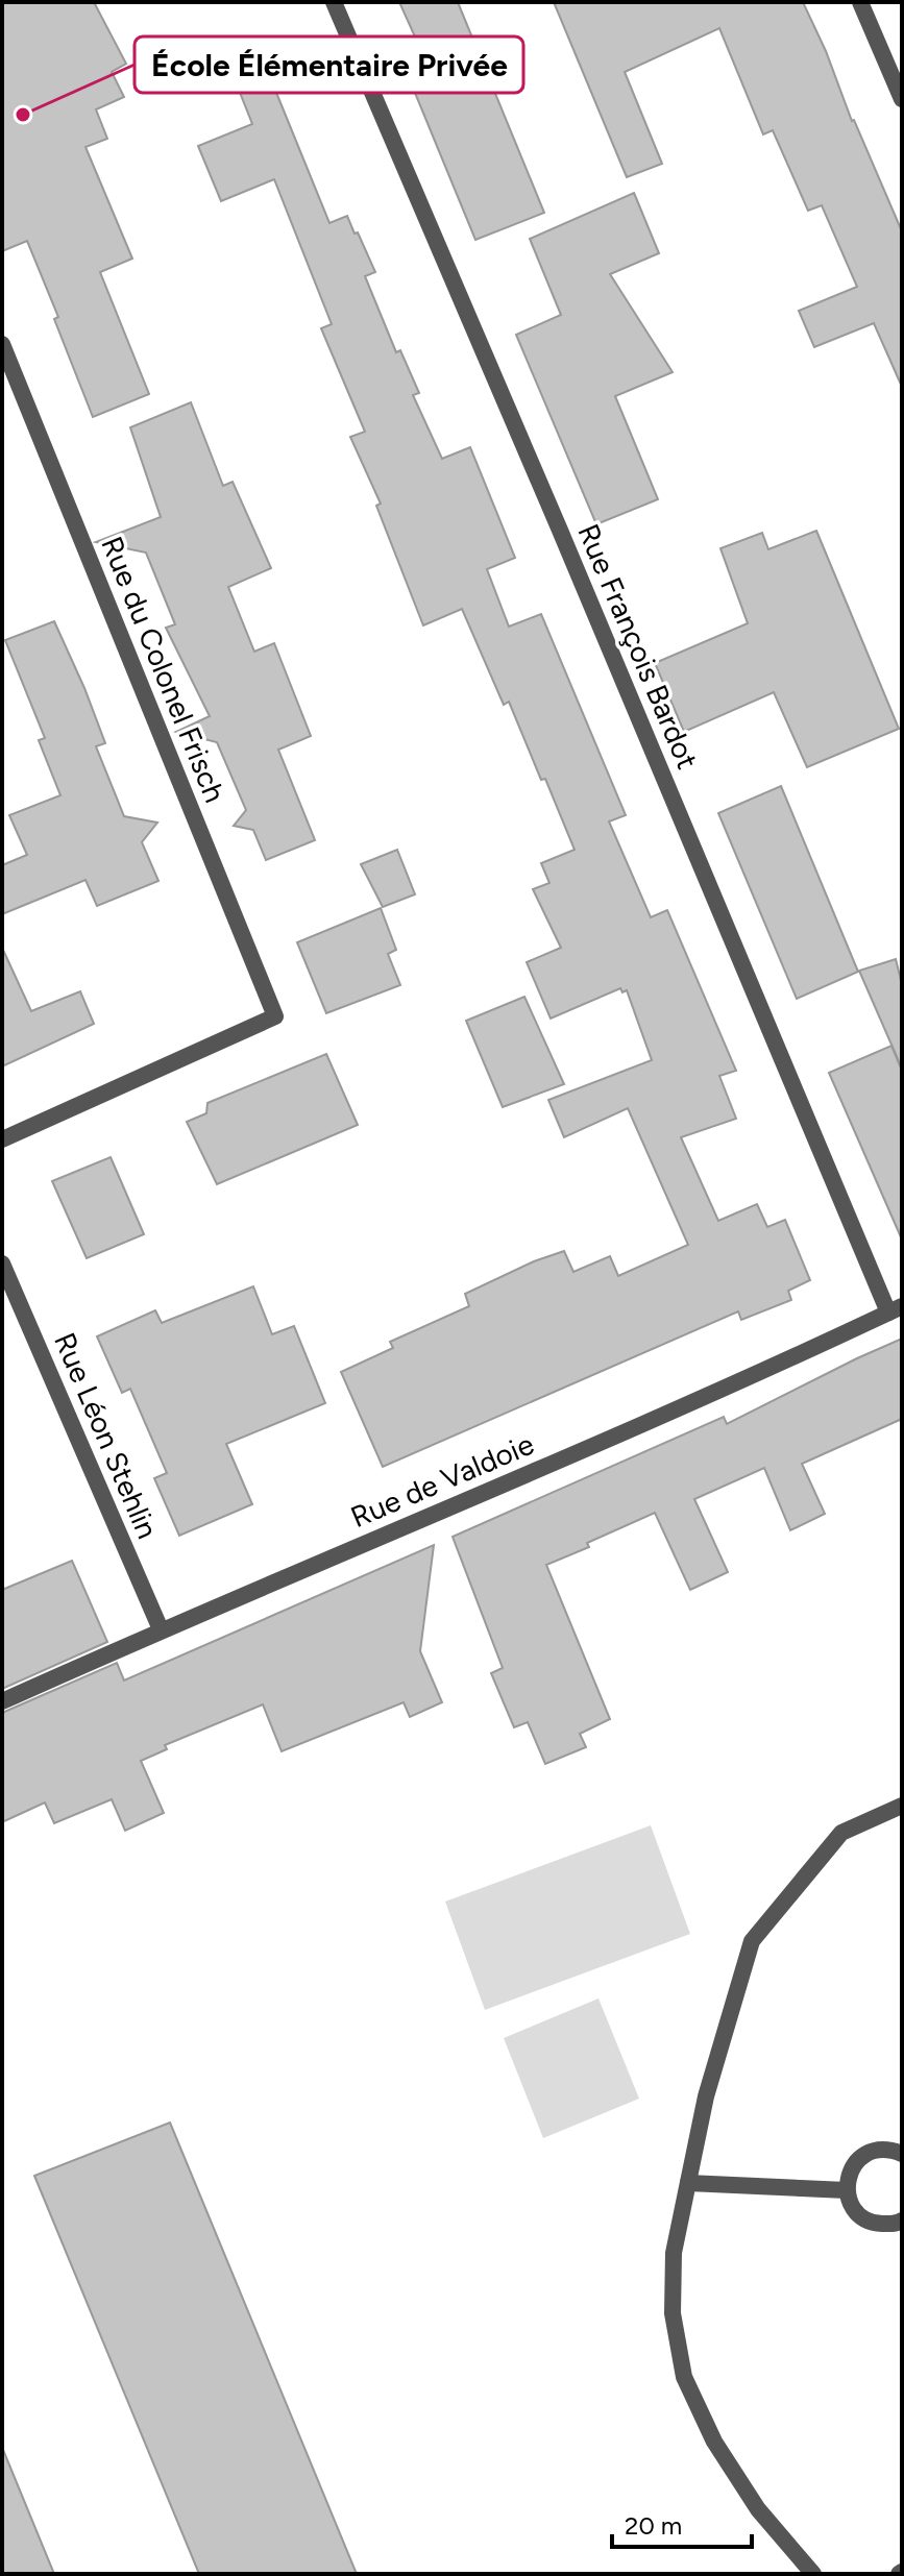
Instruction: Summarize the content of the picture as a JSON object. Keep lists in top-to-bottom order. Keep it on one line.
{"streets":{"street":["Rue François Bardot","Rue du Colonel Frisch","Rue Léon Stehlin","Rue de Valdoie"]},"crossings":[["Rue François Bardot","Rue de Valdoie"],["Rue Léon Stehlin","Rue de Valdoie"]],"places":["École Élémentaire Privée"],"scale_bar":"20 m"}
